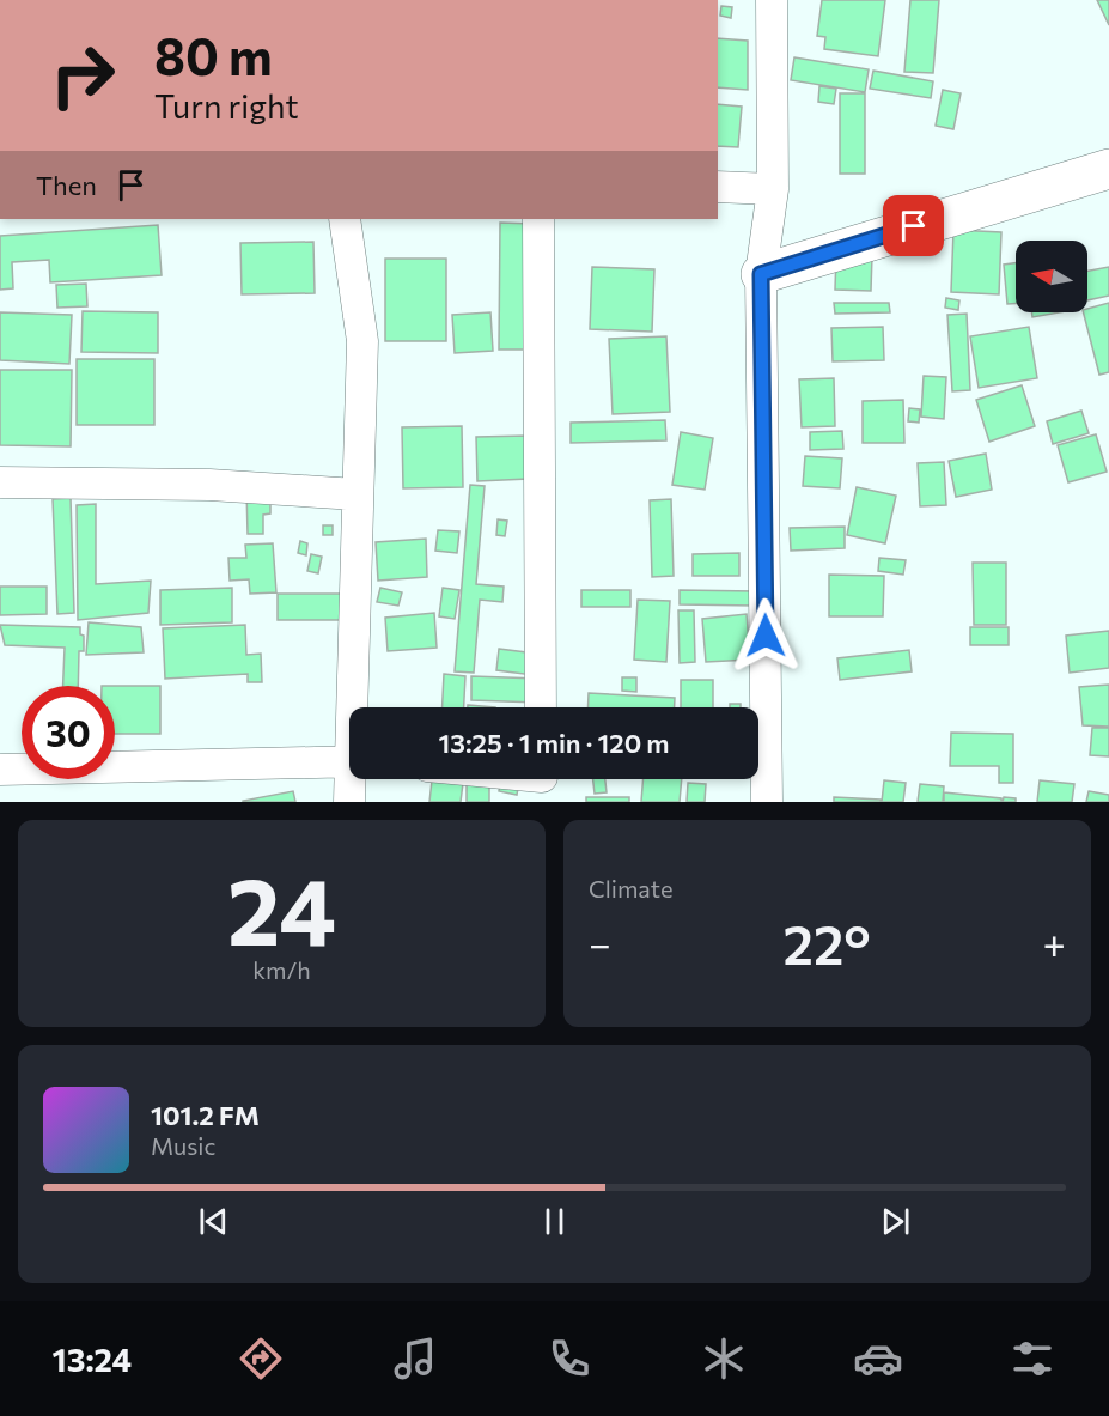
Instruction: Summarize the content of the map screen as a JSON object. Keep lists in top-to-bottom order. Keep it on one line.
{"north":"left","page":{"turn":["80 m","Turn right"],"then":"Then","limit":"30","trip":"13:25 · 1 min · 120 m","tile":[["24","km/h"],"Climate"],"heat":["−","22°","+"],"song":["101.2 FM","Music"],"tabs":"13:24"}}
